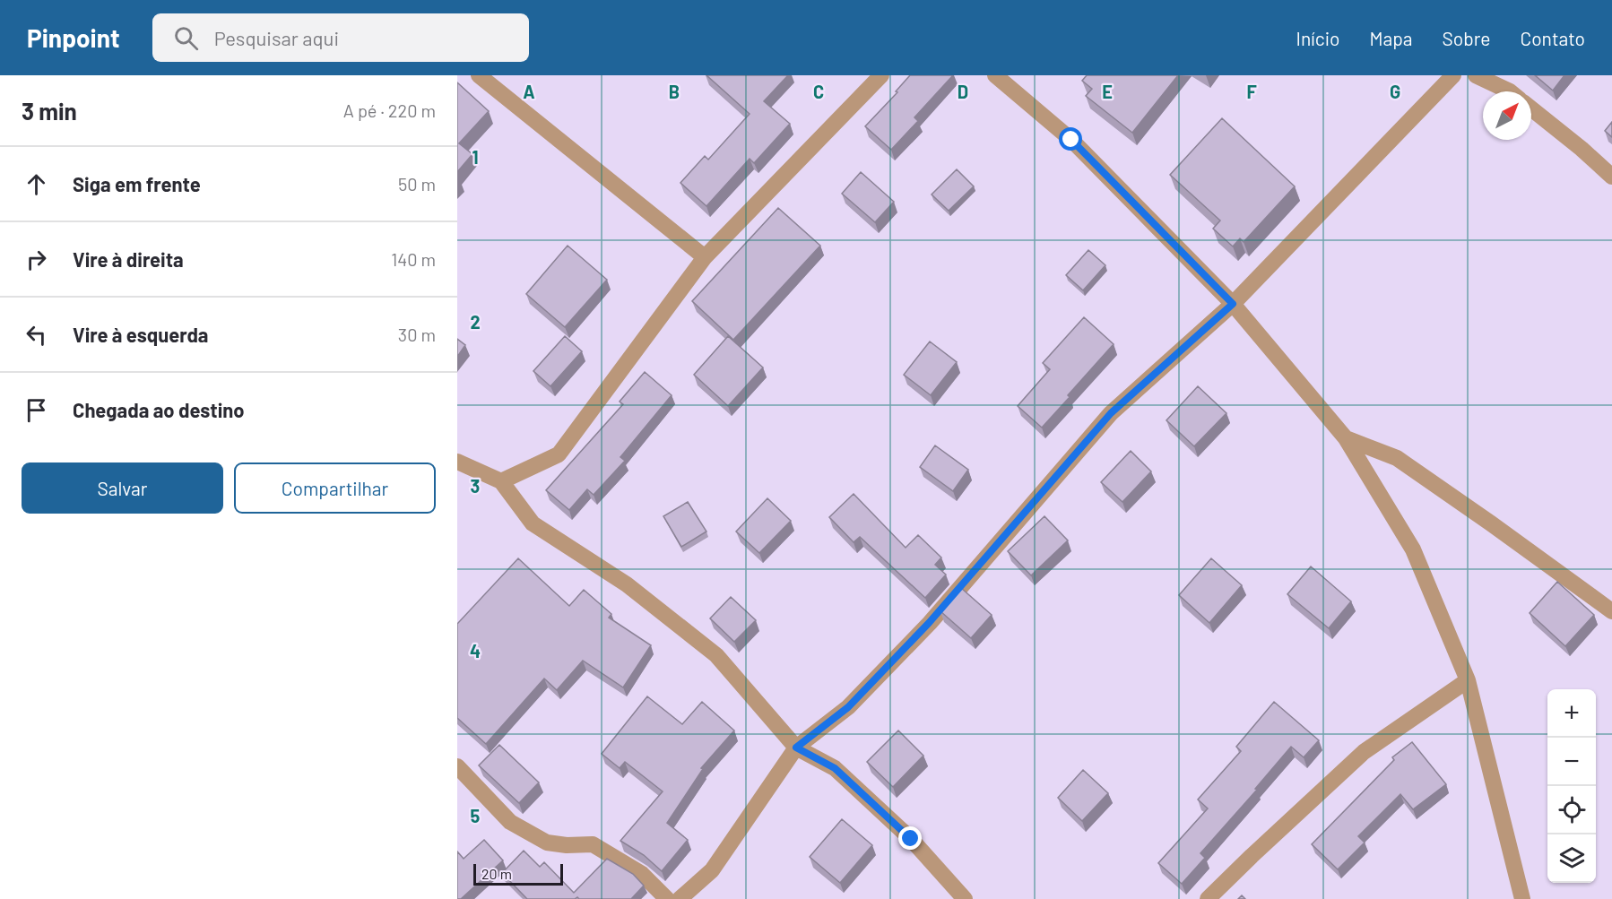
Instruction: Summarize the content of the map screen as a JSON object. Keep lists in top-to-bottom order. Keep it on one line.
{"scale_bar":"20 m","north":"top right","page":{"header":"Pinpoint","search":"Pesquisar aqui","nav":["Início","Mapa","Sobre","Contato"],"heading":["3 min","A pé · 220 m"],"list":[["Siga em frente","50 m"],["Vire à direita","140 m"],["Vire à esquerda","30 m"],"Chegada ao destino"],"buttons":["Salvar","Compartilhar"],"map_buttons":["+","−"],"scale":"20 m"},"grid":{"columns":["A","B","C","D","E","F","G"],"rows":["1","2","3","4","5"]}}
